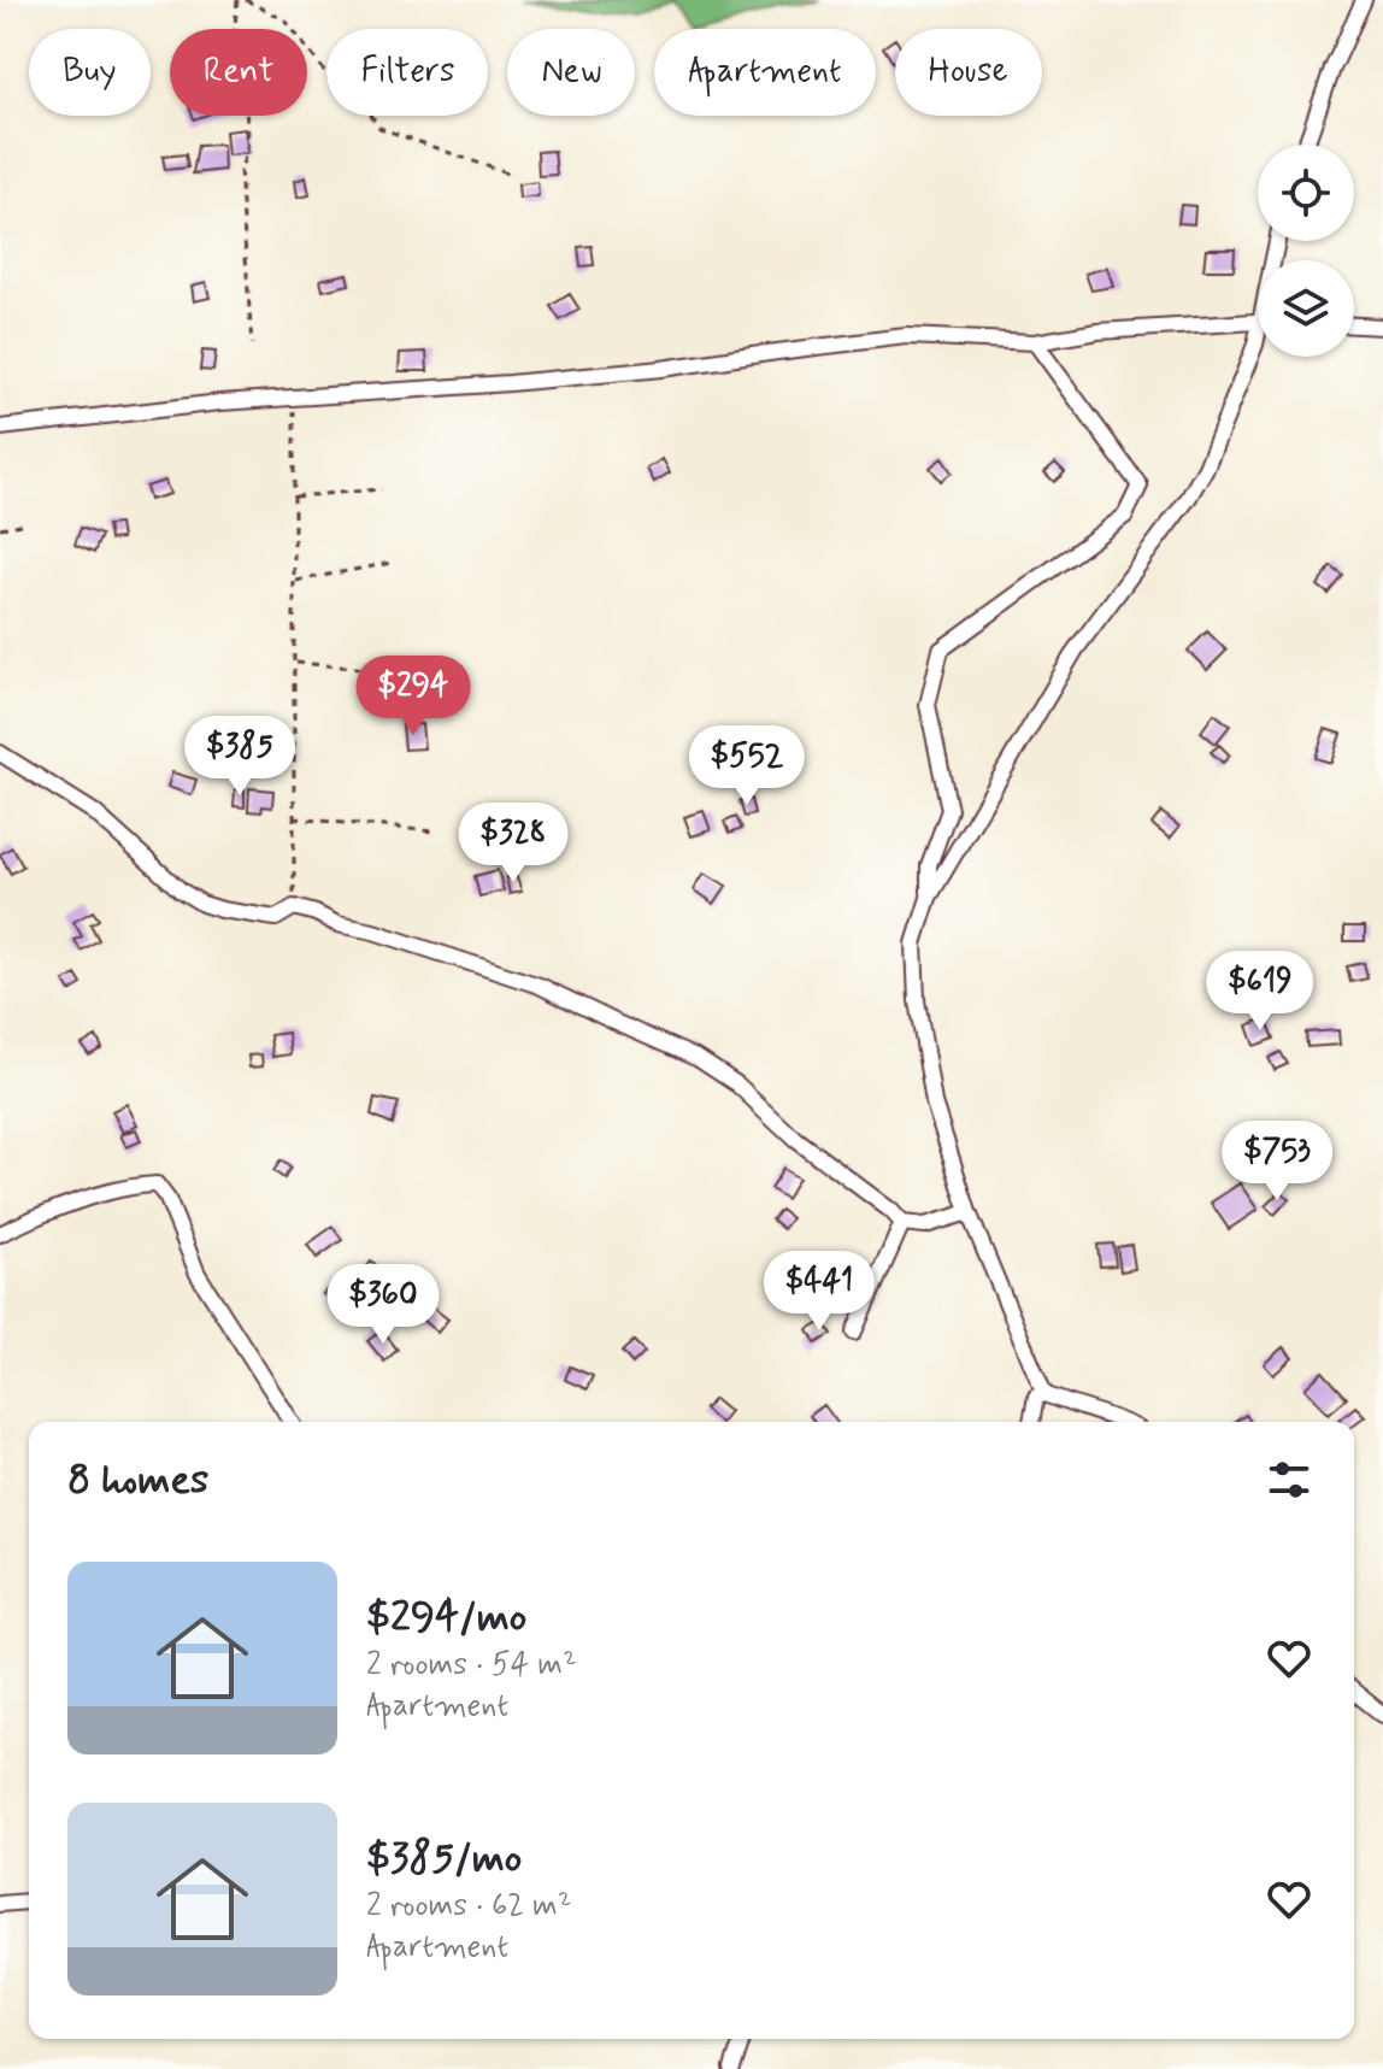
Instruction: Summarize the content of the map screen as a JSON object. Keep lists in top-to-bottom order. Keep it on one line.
{"page":{"chip":["Buy","Rent","Filters","New","Apartment","House"],"price":["$294","$385","$552","$328","$619","$753","$441","$360"],"heading":"8 homes","list":[{"name":"$294/mo","note":"2 rooms · 54 m² · Apartment"},{"name":"$385/mo","note":"2 rooms · 62 m² · Apartment"}]}}
